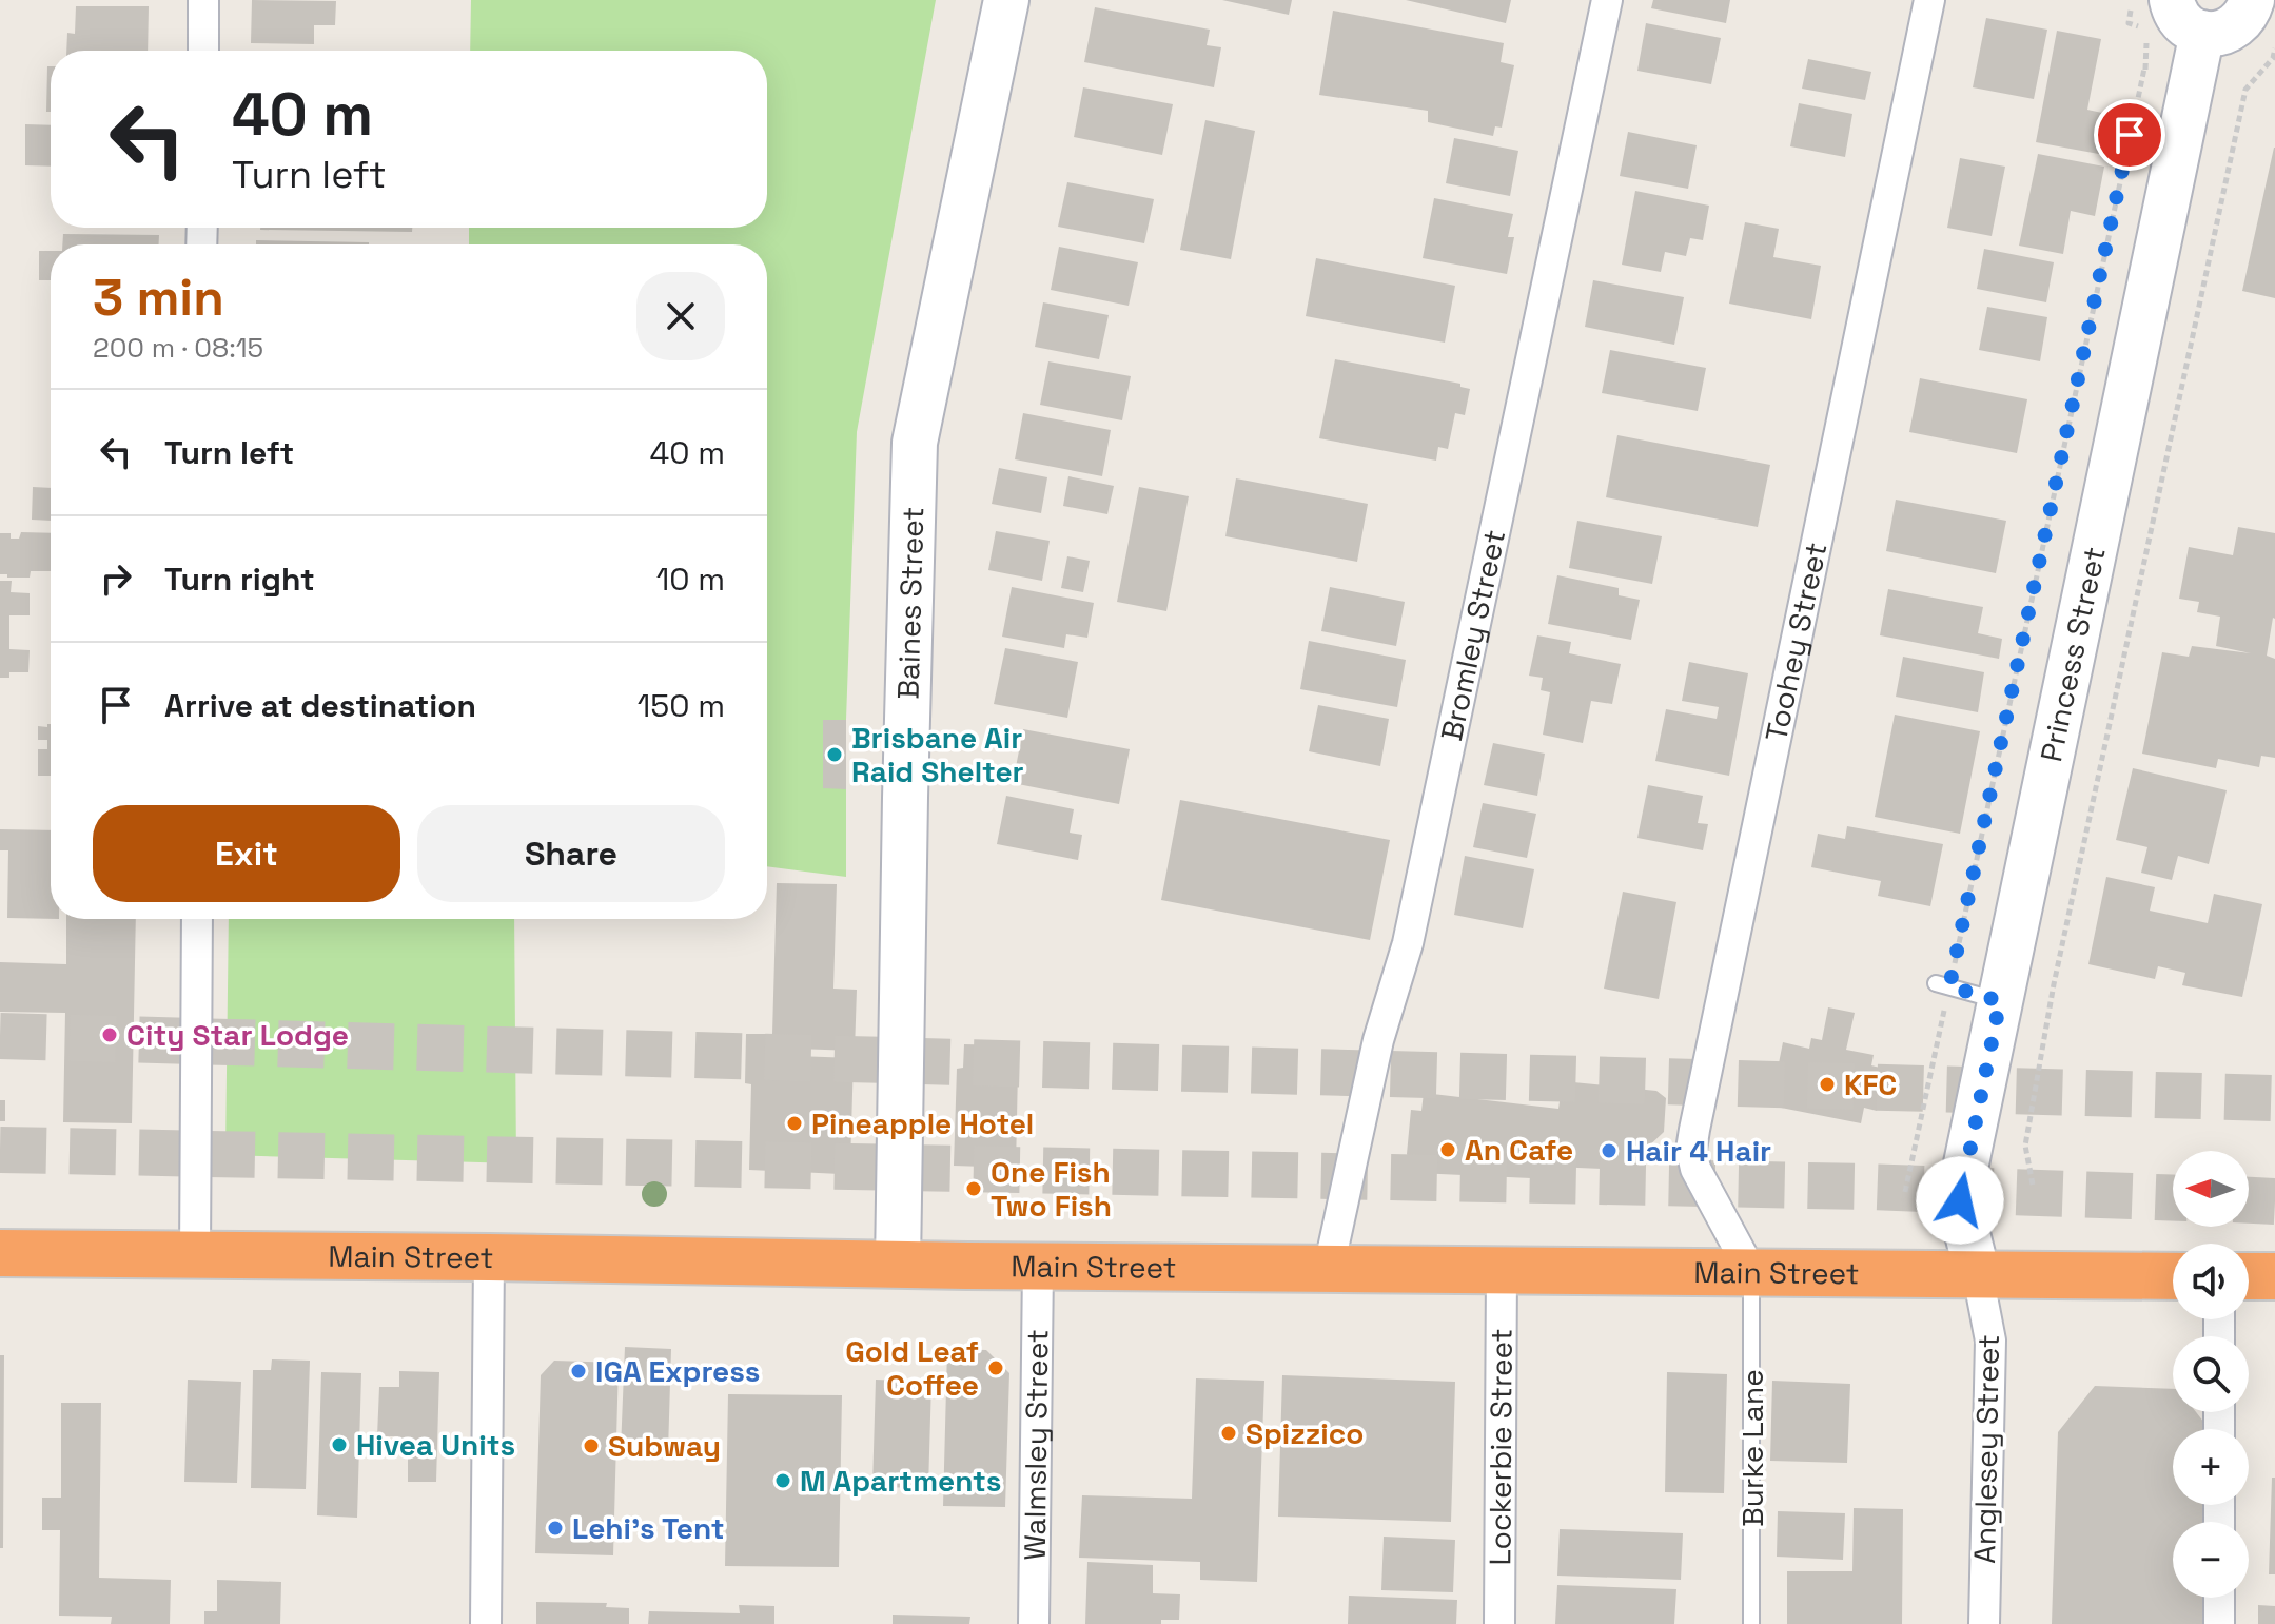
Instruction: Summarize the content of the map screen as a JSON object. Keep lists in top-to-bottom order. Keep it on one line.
{"streets":{"highway":["Main Street"],"street":["Baines Street","Bromley Street","Toohey Street","Princess Street","Walmsley Street","Lockerbie Street","Anglesey Street"],"lane":["Burke Lane"]},"crossings":[["Baines Street","Main Street"],["Bromley Street","Main Street"],["Toohey Street","Main Street"],["Toohey Street","Burke Lane"],["Princess Street","Main Street"],["Princess Street","Anglesey Street"],["Main Street","Walmsley Street"],["Main Street","Lockerbie Street"],["Main Street","Burke Lane"],["Main Street","Anglesey Street"]],"places":["Brisbane Air Raid Shelter","City Star Lodge","KFC","Pineapple Hotel","An Cafe","Hair 4 Hair","One Fish Two Fish","Gold Leaf Coffee","IGA Express","Spizzico","Hivea Units","Subway","M Apartments","Lehi's Tent"],"north":"left","page":{"turn":["40 m","Turn left"],"heading":["3 min","200 m · 08:15"],"list":[{"name":"Turn left","value":"40 m"},{"name":"Turn right","value":"10 m"},{"name":"Arrive at destination","value":"150 m"}],"buttons":["Exit","Share"],"map_buttons":["+","−"]}}
